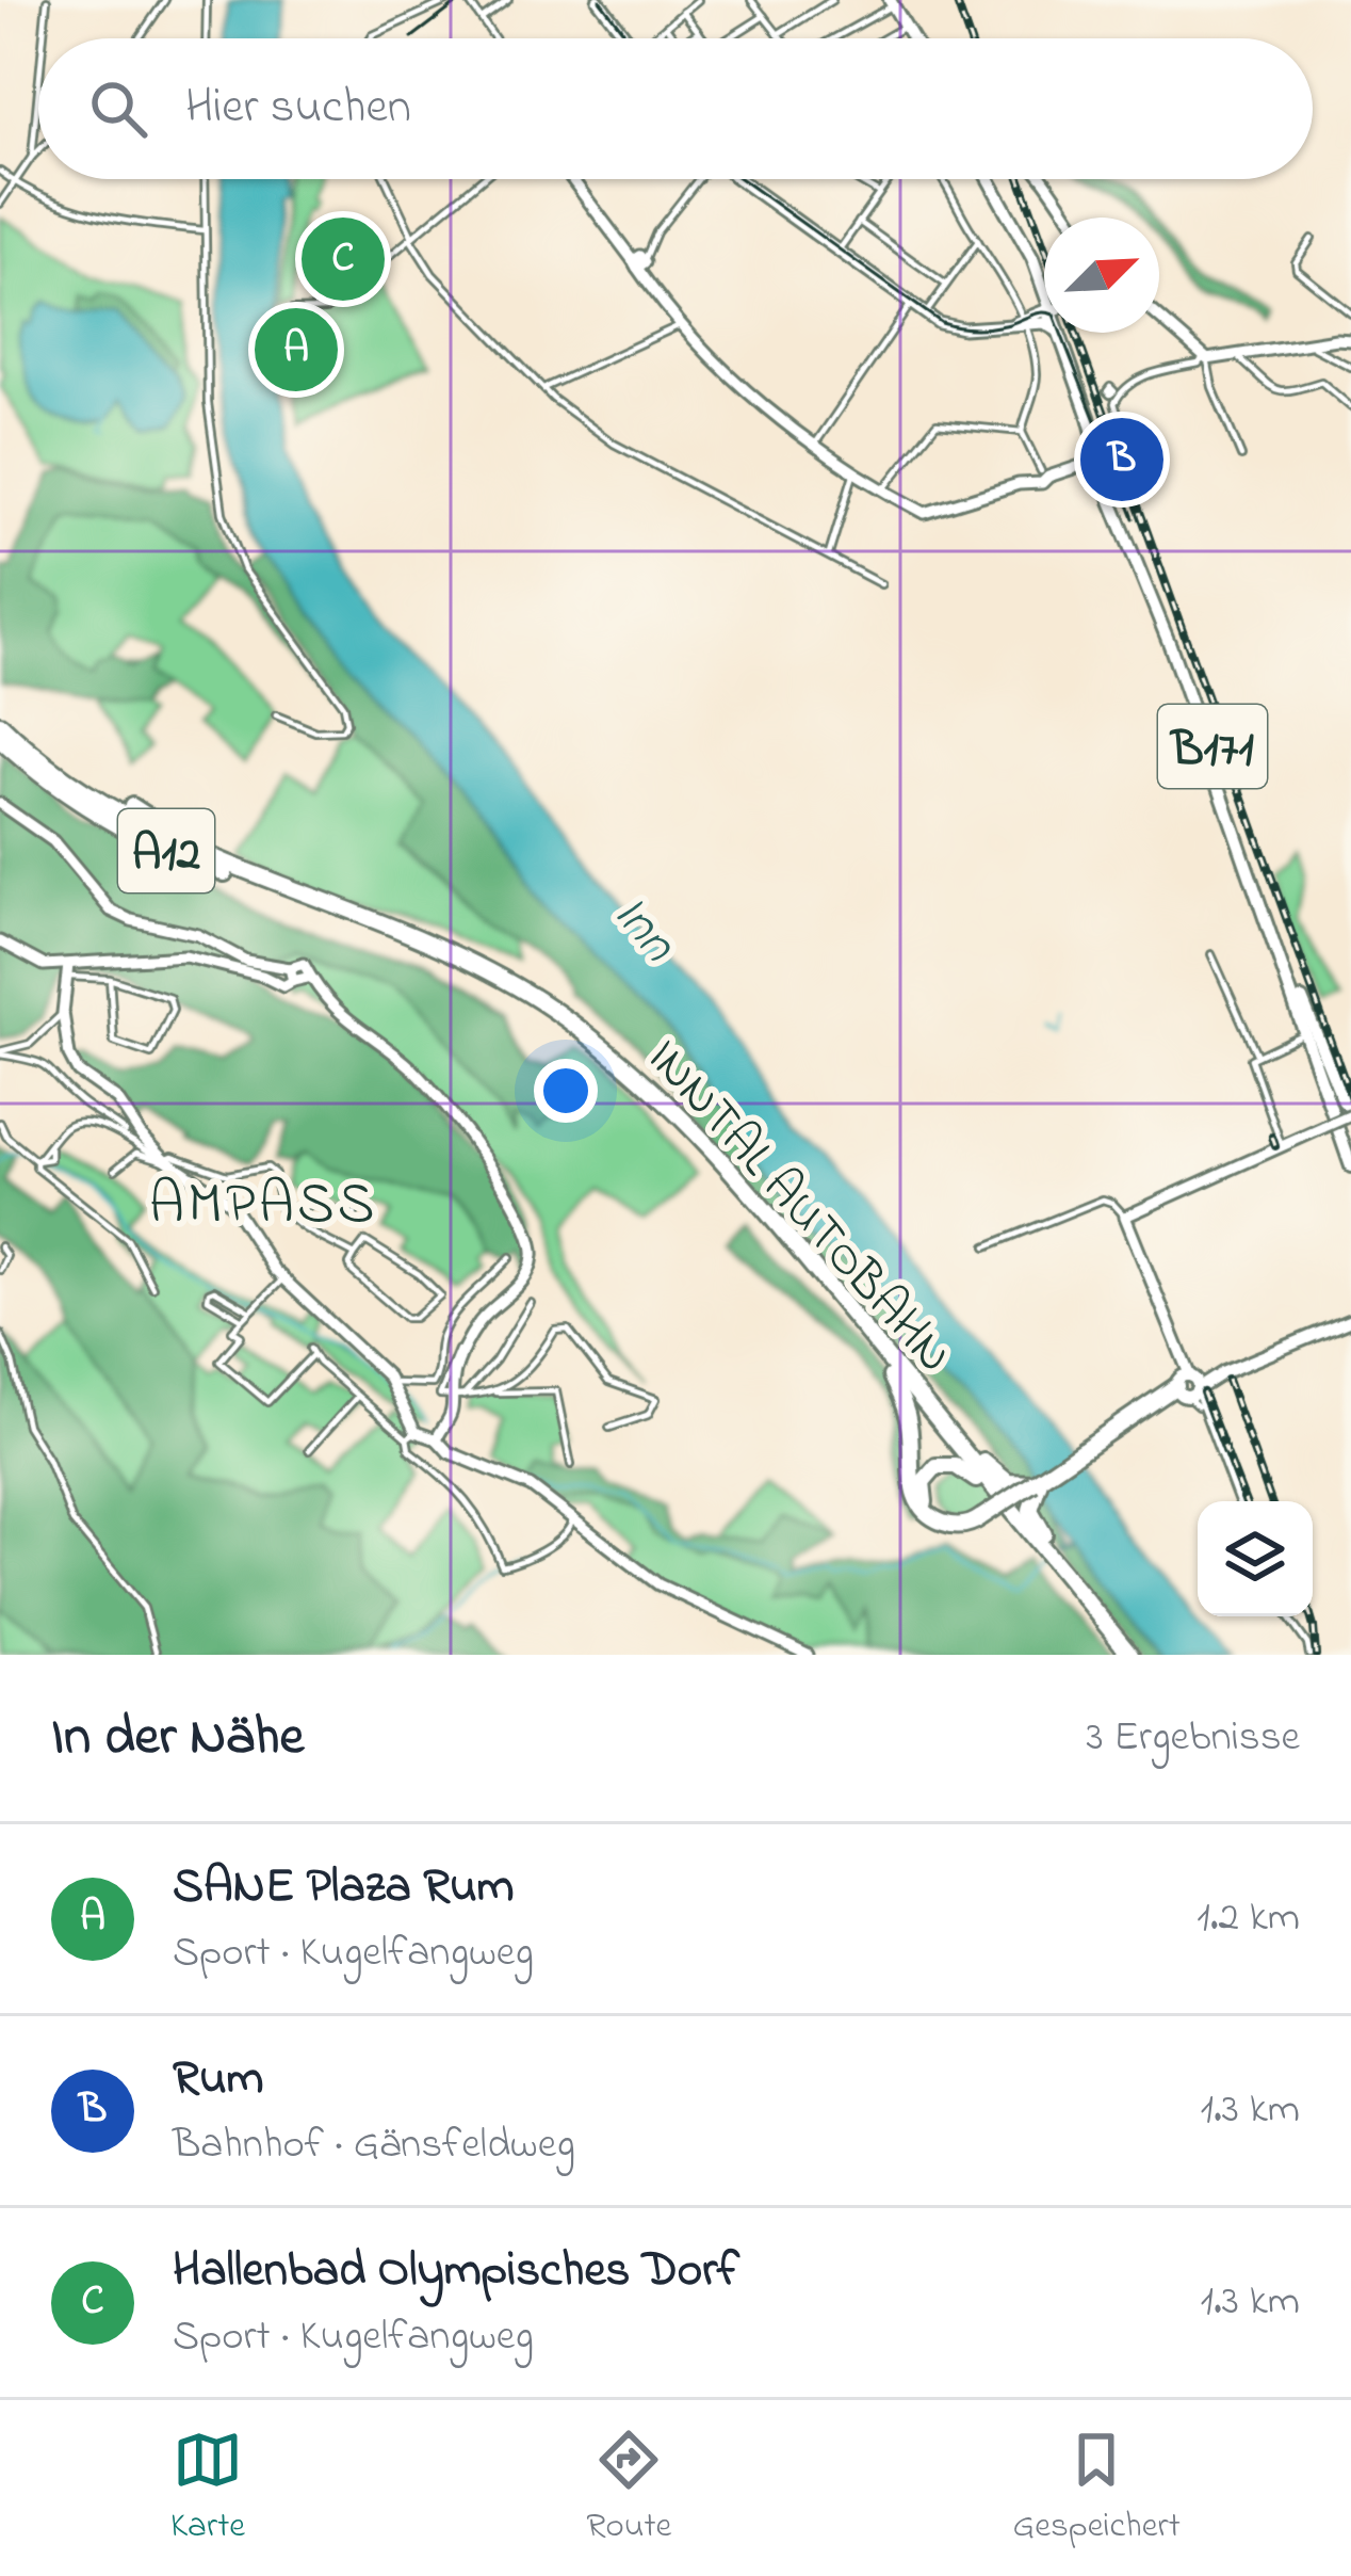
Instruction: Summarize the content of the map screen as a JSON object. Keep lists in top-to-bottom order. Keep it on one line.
{"streets":{"highway":["A12","INNTAL AUTOBAHN"],"main road":["B171"]},"districts":["AMPASS"],"water":["Inn"],"north":"top right","page":{"search":"Hier suchen","pins":["C","A","B"],"heading":["In der Nähe","3 Ergebnisse"],"list":[{"mark":"A","name":"SANE Plaza Rum","note":"Sport · Kugelfangweg","value":"1.2 km"},{"mark":"B","name":"Rum","note":"Bahnhof · Gänsfeldweg","value":"1.3 km"},{"mark":"C","name":"Hallenbad Olympisches Dorf","note":"Sport · Kugelfangweg","value":"1.3 km"}],"nav":["Karte","Route","Gespeichert"]}}
